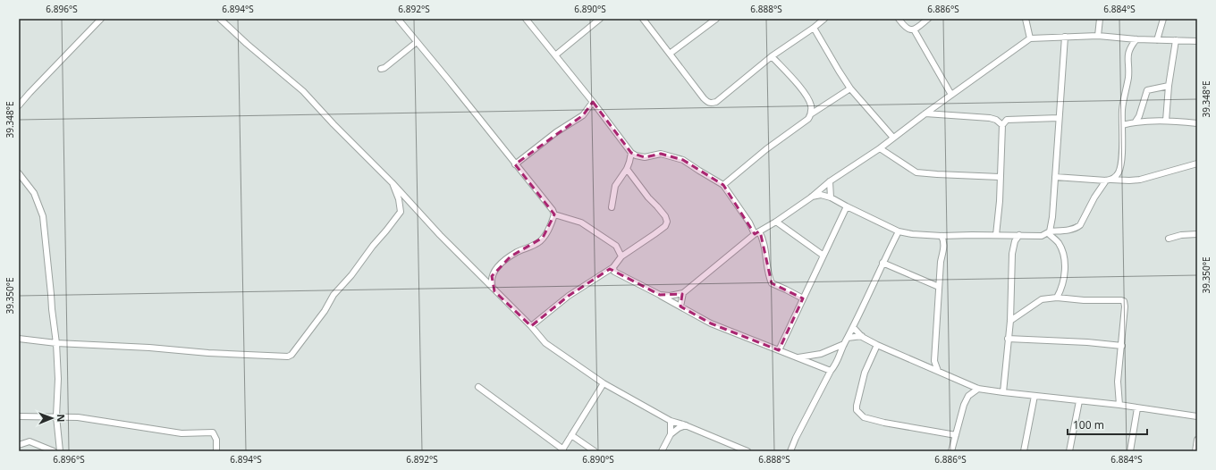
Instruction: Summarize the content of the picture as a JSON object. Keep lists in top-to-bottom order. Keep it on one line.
{"scale_bar":"100 m","north":"right","coordinates":["6.896°S","6.894°S","6.892°S","6.890°S","6.888°S","6.886°S","6.884°S","39.348°E","39.350°E"]}
